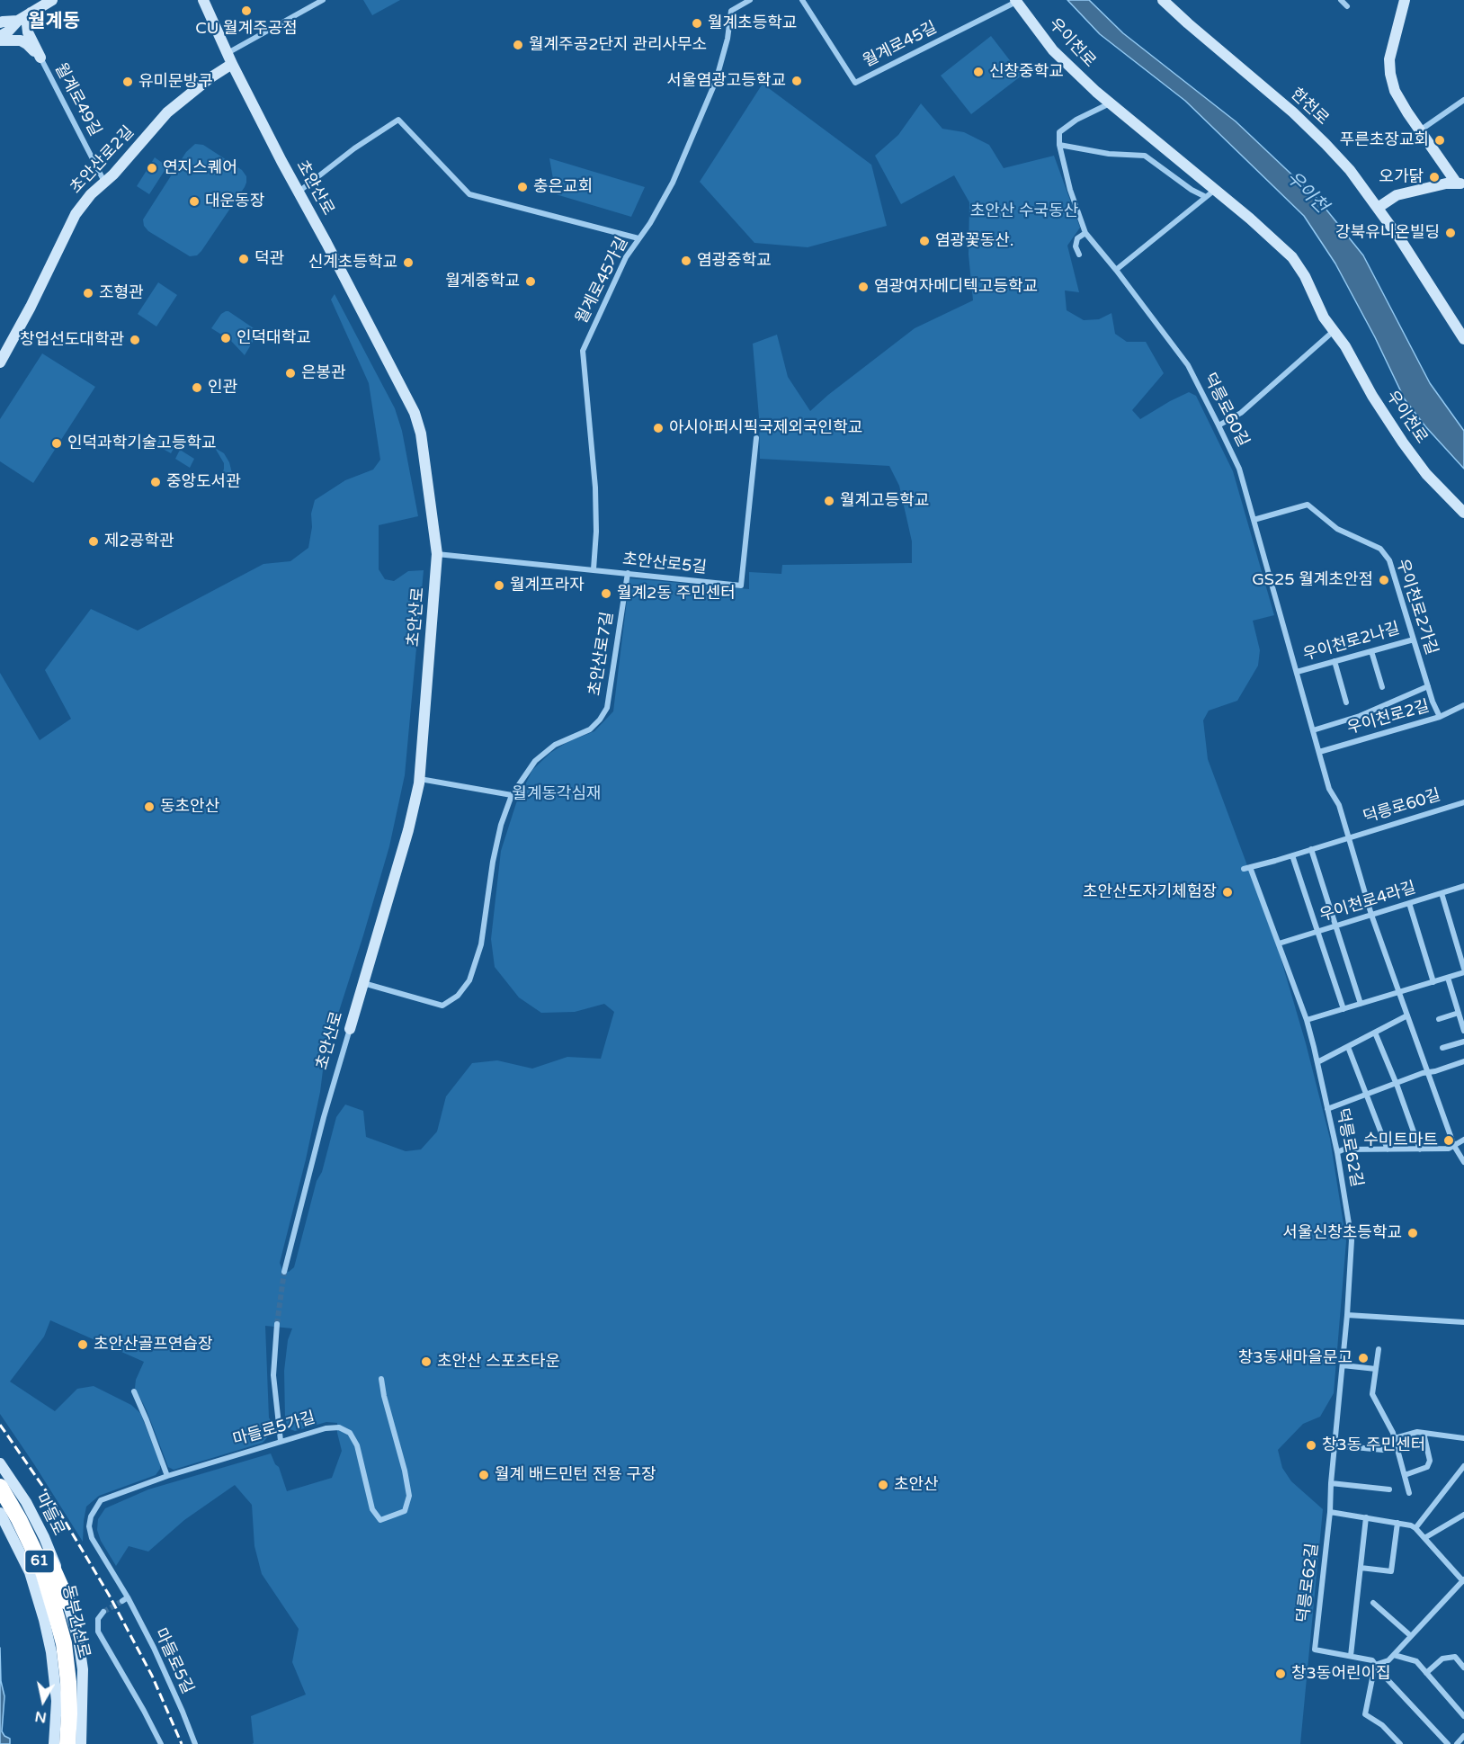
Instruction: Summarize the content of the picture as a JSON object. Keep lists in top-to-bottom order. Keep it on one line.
{"streets":{"highway":["61","동부간선로"],"street":["우이천로","월계로45길","월계로49길","한천로","초안산로2길","초안산로","월계로45가길","덕릉로60길","초안산로5길","우이천로2가길","우이천로2나길","초안산로7길","우이천로2길","우이천로4라길","덕릉로62길","마들로5가길","마들로","마들로5길"]},"crossings":[["우이천로","월계로45길"],["우이천로","덕릉로60길"],["월계로49길","초안산로2길"],["초안산로2길","초안산로"],["초안산로","초안산로5길"],["초안산로","초안산로7길"],["월계로45가길","초안산로5길"],["덕릉로60길","우이천로2가길"],["덕릉로60길","우이천로2나길"],["덕릉로60길","우이천로2길"],["덕릉로60길","우이천로4라길"],["초안산로5길","초안산로7길"],["우이천로2가길","우이천로2나길"],["우이천로2가길","우이천로2길"],["우이천로4라길","덕릉로62길"],["마들로5가길","마들로5길"]],"districts":["월계동"],"water":["우이천"],"parks":["초안산 수국동산","월계동각심재"],"places":["CU 월계주공점","월계초등학교","월계주공2단지 관리사무소","신창중학교","서울염광고등학교","유미문방구","푸른초장교회","연지스퀘어","오가닭","충은교회","대운동장","강북유니온빌딩","염광꽃동산.","덕관","염광중학교","신계초등학교","월계중학교","염광여자메디텍고등학교","조형관","인덕대학교","창업선도대학관","은봉관","인관","아시아퍼시픽국제외국인학교","인덕과학기술고등학교","중앙도서관","월계고등학교","제2공학관","GS25 월계초안점","월계프라자","월계2동 주민센터","동초안산","초안산도자기체험장","수미트마트","서울신창초등학교","초안산골프연습장","창3동새마을문고","초안산 스포츠타운","창3동 주민센터","월계 배드민턴 전용 구장","초안산","창3동어린이집"],"north":"bottom"}
